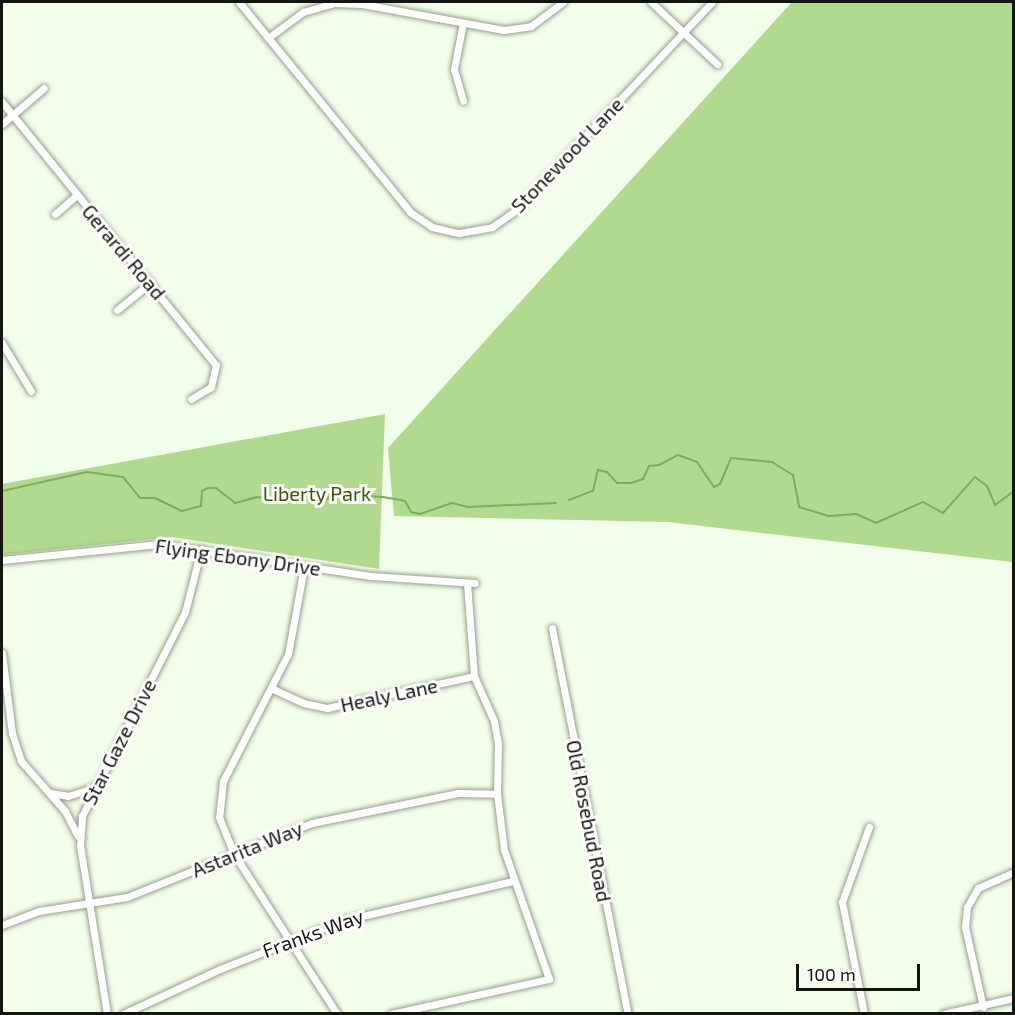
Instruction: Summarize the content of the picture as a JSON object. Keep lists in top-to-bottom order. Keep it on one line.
{"streets":{"street":["Stonewood Lane","Gerardi Road","Flying Ebony Drive","Healy Lane","Star Gaze Drive","Old Rosebud Road","Astarita Way","Franks Way"]},"crossings":[["Flying Ebony Drive","Healy Lane"],["Flying Ebony Drive","Star Gaze Drive"],["Star Gaze Drive","Astarita Way"]],"parks":["Liberty Park"],"scale_bar":"100 m"}
